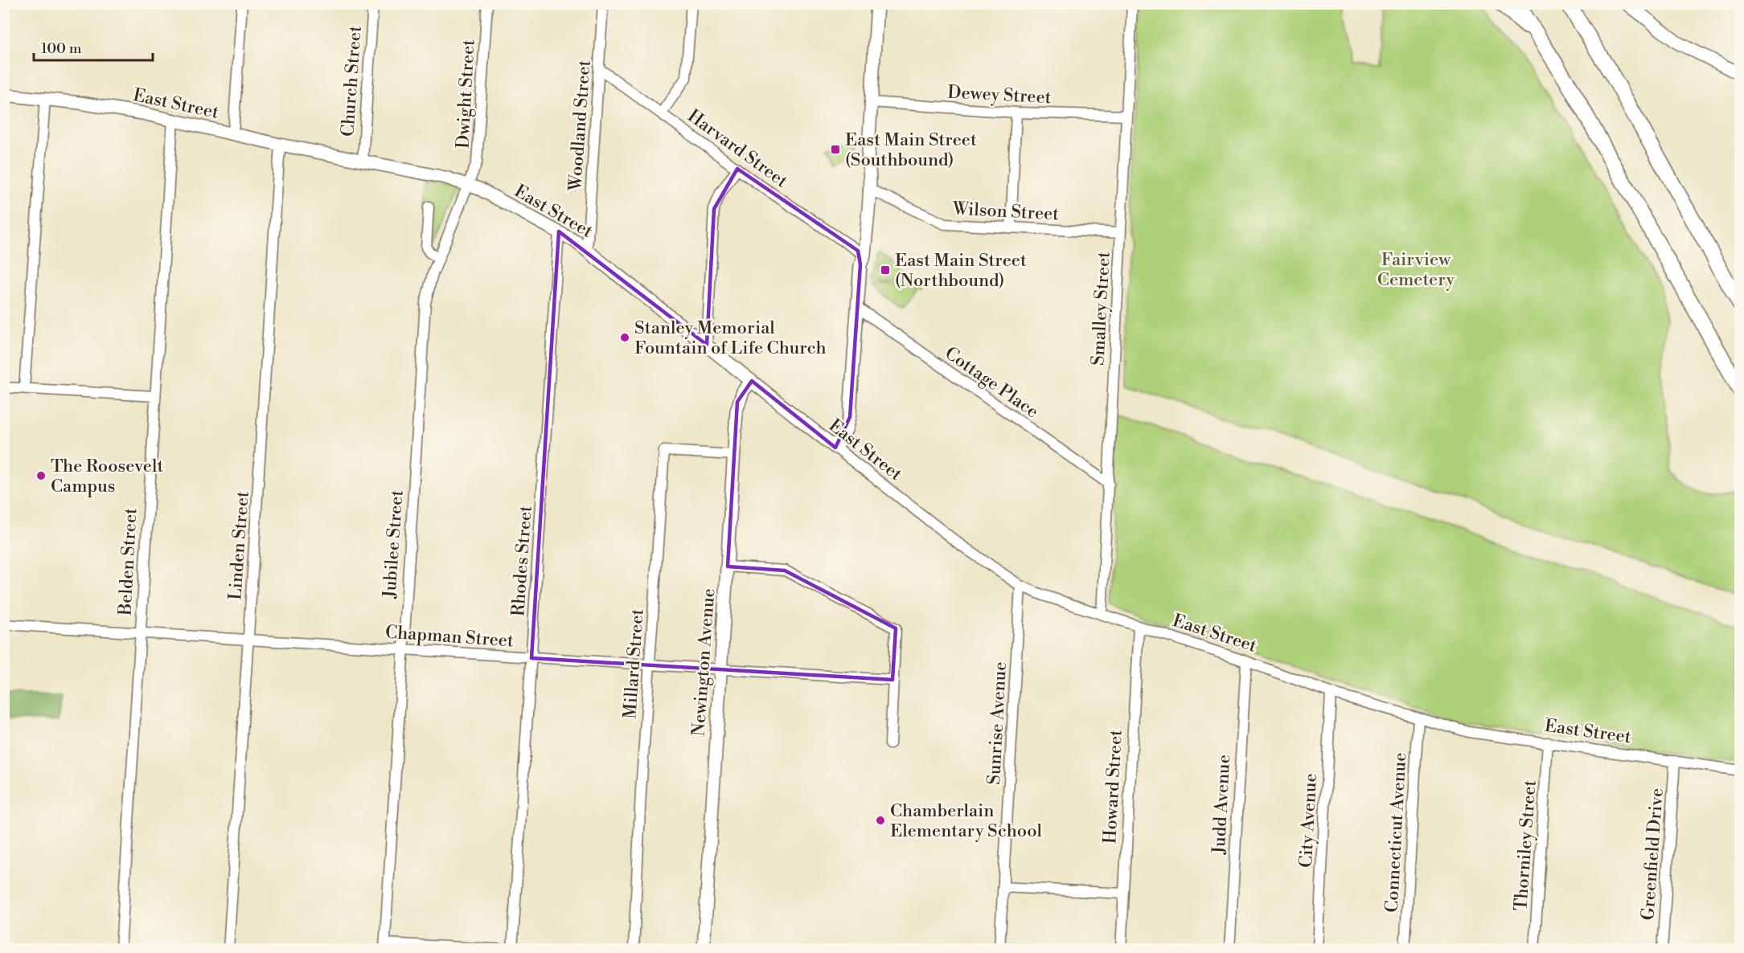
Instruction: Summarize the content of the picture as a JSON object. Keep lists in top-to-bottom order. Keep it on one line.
{"streets":{"main road":["East Street","Newington Avenue"],"street":["Church Street","Dwight Street","Dewey Street","Woodland Street","Harvard Street","Wilson Street","Smalley Street","Cottage Place","Jubilee Street","Linden Street","Rhodes Street","Belden Street","Chapman Street","Millard Street","Sunrise Avenue","Howard Street","Judd Avenue","City Avenue","Connecticut Avenue","Thorniley Street","Greenfield Drive"]},"crossings":[["Church Street","East Street"],["Dwight Street","East Street"],["Dwight Street","Jubilee Street"],["Dewey Street","Smalley Street"],["East Street","Woodland Street"],["East Street","Smalley Street"],["East Street","Jubilee Street"],["East Street","Linden Street"],["East Street","Rhodes Street"],["East Street","Belden Street"],["East Street","Newington Avenue"],["East Street","Sunrise Avenue"],["East Street","Howard Street"],["East Street","Judd Avenue"],["East Street","City Avenue"],["East Street","Connecticut Avenue"],["East Street","Thorniley Street"],["East Street","Greenfield Drive"],["Woodland Street","Harvard Street"],["Wilson Street","Smalley Street"],["Smalley Street","Cottage Place"],["Jubilee Street","Chapman Street"],["Linden Street","Chapman Street"],["Rhodes Street","Chapman Street"],["Belden Street","Chapman Street"],["Chapman Street","Newington Avenue"],["Chapman Street","Millard Street"],["Newington Avenue","Millard Street"]],"parks":["Fairview Cemetery"],"places":{"transit":["East Main Street (Southbound)","East Main Street (Northbound)"],"other":["Stanley Memorial Fountain of Life Church","The Roosevelt Campus","Chamberlain Elementary School"]},"scale_bar":"100 m"}
